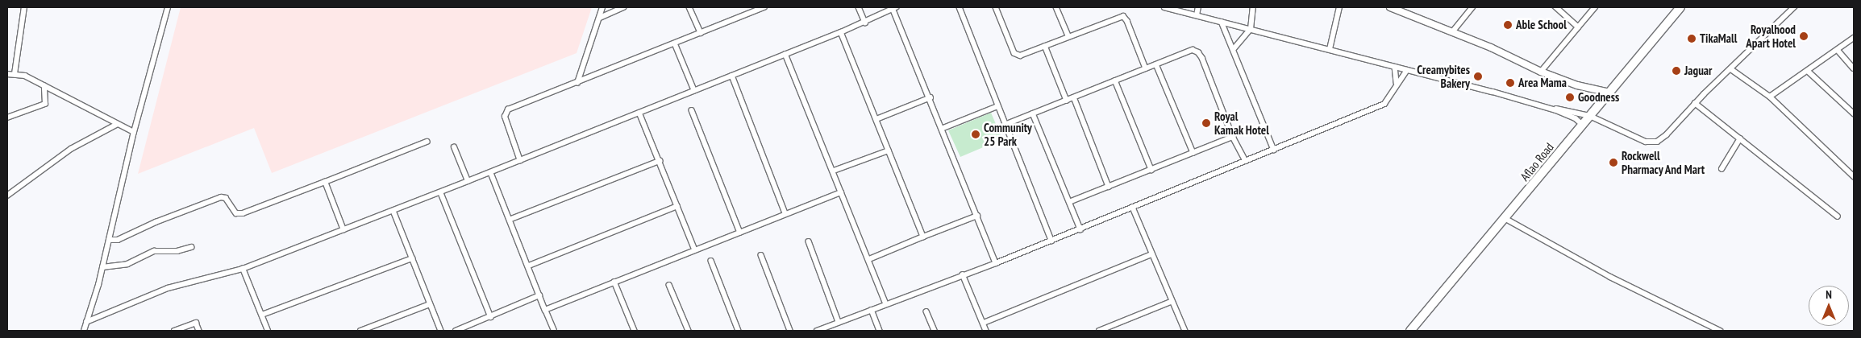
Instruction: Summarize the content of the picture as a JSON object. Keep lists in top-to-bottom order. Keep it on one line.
{"streets":{"highway":["Aflao Road"]},"places":["Able School","Royalhood Apart Hotel","TikaMall","Jaguar","Creamybites Bakery","Area Mama","Goodness","Royal Kamak Hotel","Community 25 Park","Rockwell Pharmacy And Mart"],"north":"top"}
